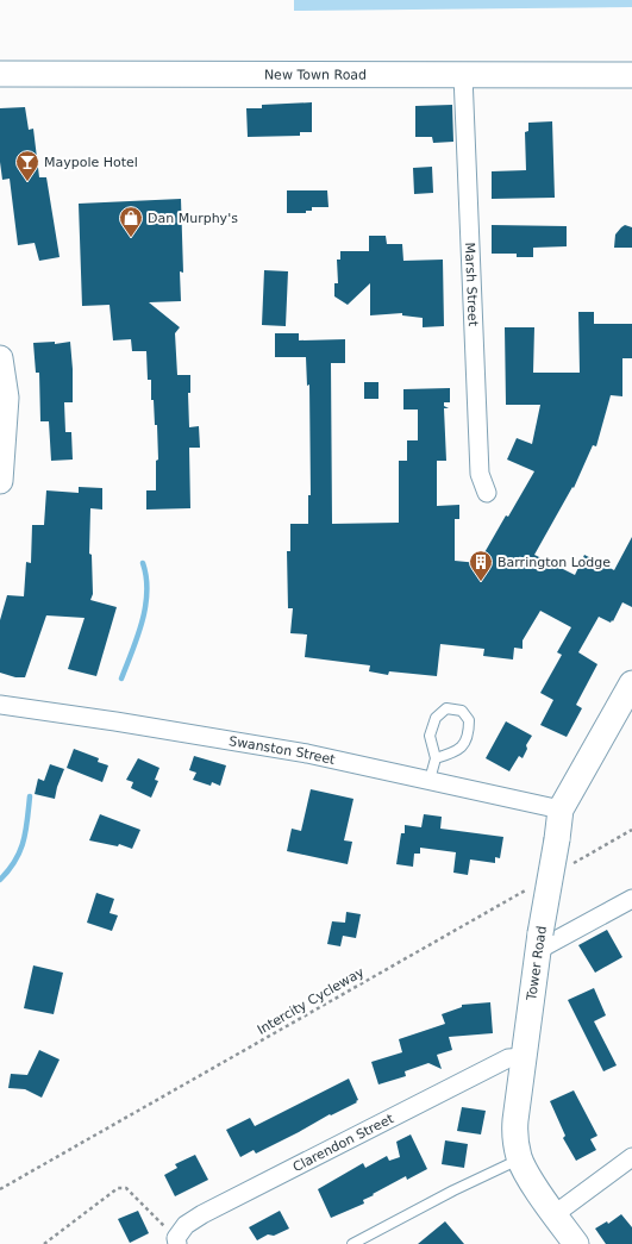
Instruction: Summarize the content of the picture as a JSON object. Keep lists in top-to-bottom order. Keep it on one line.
{"streets":{"street":["New Town Road","Marsh Street","Swanston Street","Tower Road","Clarendon Street"],"path":["Intercity Cycleway"]},"crossings":[["New Town Road","Marsh Street"],["Swanston Street","Tower Road"],["Tower Road","Clarendon Street"]],"places":{"bar":["Maypole Hotel"],"shop":["Dan Murphy's"],"building":["Barrington Lodge"]}}
